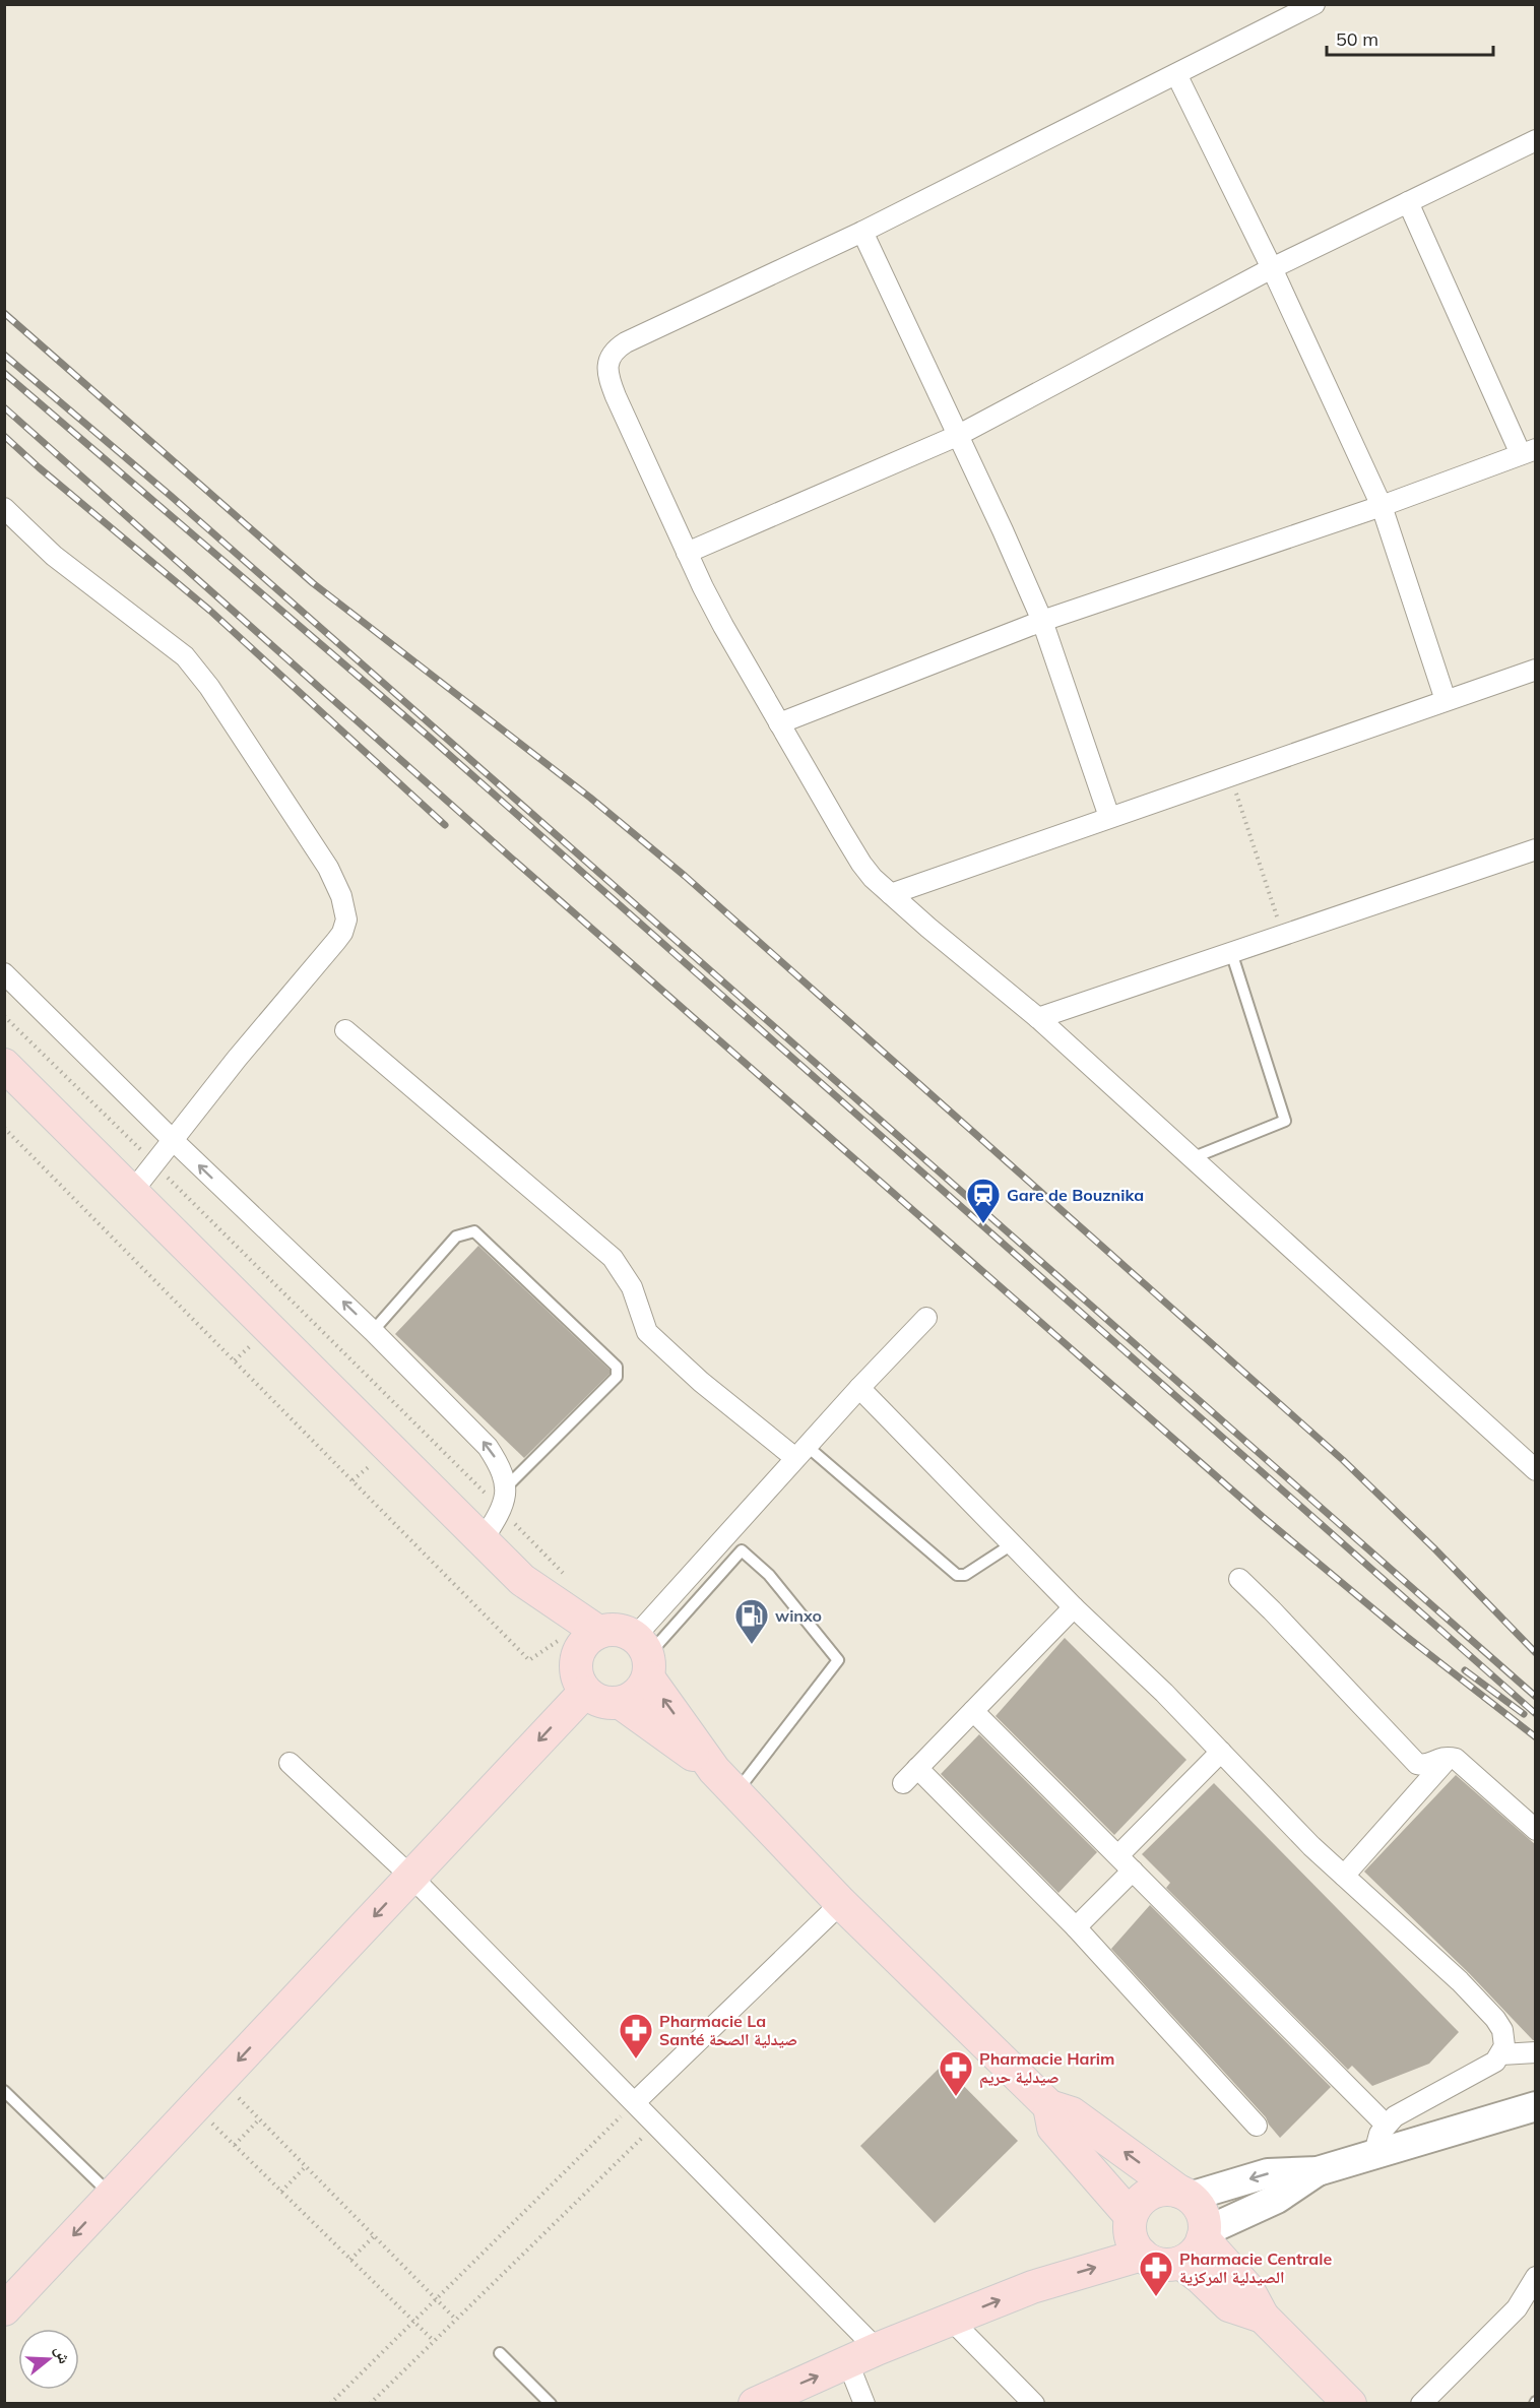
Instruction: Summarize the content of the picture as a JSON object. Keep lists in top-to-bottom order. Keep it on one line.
{"places":{"station":["Gare de Bouznika"],"fuel station":["winxo"],"pharmacy":["Pharmacie La Santé صيدلية الصحة","Pharmacie Harim صيدلية حريم","Pharmacie Centrale الصيدلية المركزية"]},"scale_bar":"50 m","north":"right"}
